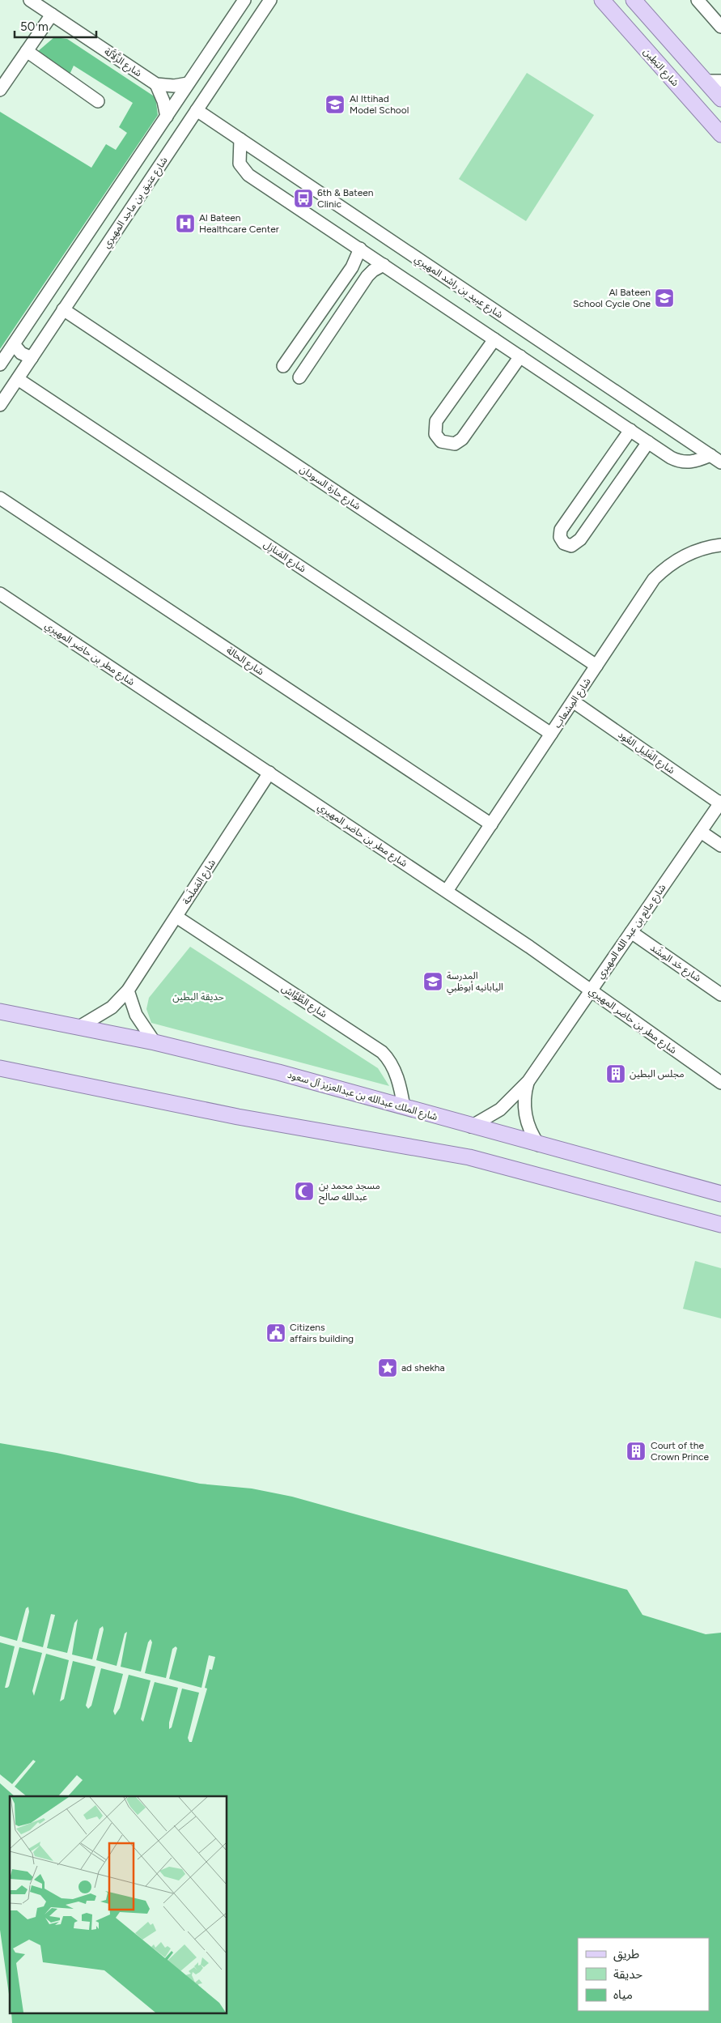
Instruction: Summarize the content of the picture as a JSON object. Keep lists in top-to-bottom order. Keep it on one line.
{"streets":{"main road":["شارع البَطِين","شارع الملك عبدالله بن عبدالعزيز آل سعود"],"street":["شارع الزَّلاَّلة","شارع عتيق بن ماجد المهيري","شارع عبيد بن راشد المهيري","شارع حارة السودان","شارع المَنازِل","شارع مطر بن حاضر المهيري","شارع الحالة","شارع المِشعاب","شارع الغَلِيل العُود","شارع المَملَحة","شارع مانع بن عبد الله المهيري","شارع حَد المِشَد","شارع الطَّوَّاش"]},"crossings":[["شارع عتيق بن ماجد المهيري","شارع عبيد بن راشد المهيري"],["شارع عتيق بن ماجد المهيري","شارع حارة السودان"],["شارع عتيق بن ماجد المهيري","شارع المَنازِل"],["شارع حارة السودان","شارع المِشعاب"],["شارع المَنازِل","شارع المِشعاب"],["شارع مطر بن حاضر المهيري","شارع المِشعاب"],["شارع مطر بن حاضر المهيري","شارع المَملَحة"],["شارع مطر بن حاضر المهيري","شارع مانع بن عبد الله المهيري"],["شارع الحالة","شارع المِشعاب"],["شارع المِشعاب","شارع الغَلِيل العُود"],["شارع الغَلِيل العُود","شارع مانع بن عبد الله المهيري"],["شارع المَملَحة","شارع الطَّوَّاش"],["شارع المَملَحة","شارع الملك عبدالله بن عبدالعزيز آل سعود"],["شارع مانع بن عبد الله المهيري","شارع حَد المِشَد"],["شارع مانع بن عبد الله المهيري","شارع الملك عبدالله بن عبدالعزيز آل سعود"],["شارع الطَّوَّاش","شارع الملك عبدالله بن عبدالعزيز آل سعود"]],"parks":["حديقة البطين"],"places":{"school or university":["Al Ittihad Model School","Al Bateen School Cycle One","المدرسة اليابانيه أبوظبي"],"bus stop":["6th & Bateen Clinic"],"hospital":["Al Bateen Healthcare Center"],"building":["مجلس البطين","Court of the Crown Prince"],"mosque":["مسجد محمد بن عبدالله صالح"],"public building":["Citizens affairs building"],"place":["ad shekha"]},"legend":["طريق","حديقة","مياه"],"scale_bar":"50 m"}
